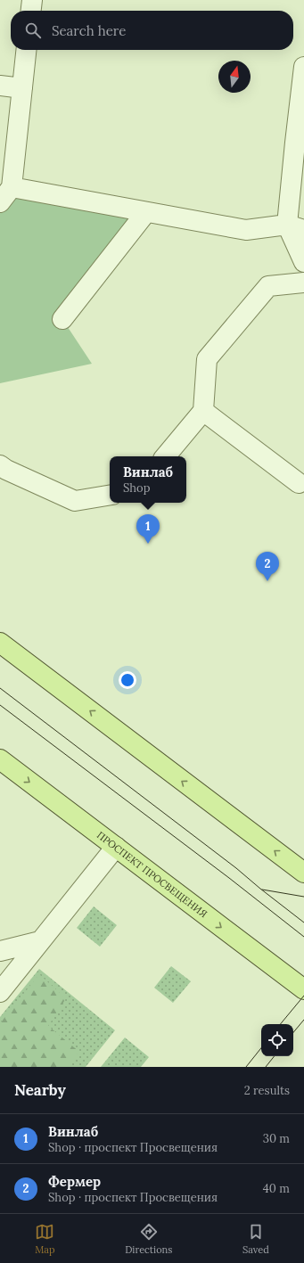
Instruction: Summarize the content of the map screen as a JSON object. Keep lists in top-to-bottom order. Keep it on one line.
{"streets":{"main road":["ПРОСПЕКТ ПРОСВЕЩЕНИЯ"]},"north":"top","page":{"search":"Search here","popup":["Винлаб","Shop"],"pins":["1","2"],"heading":["Nearby","2 results"],"list":[{"mark":"1","name":"Винлаб","note":"Shop · проспект Просвещения","value":"30 m"},{"mark":"2","name":"Фермер","note":"Shop · проспект Просвещения","value":"40 m"}],"nav":["Map","Directions","Saved"]}}
